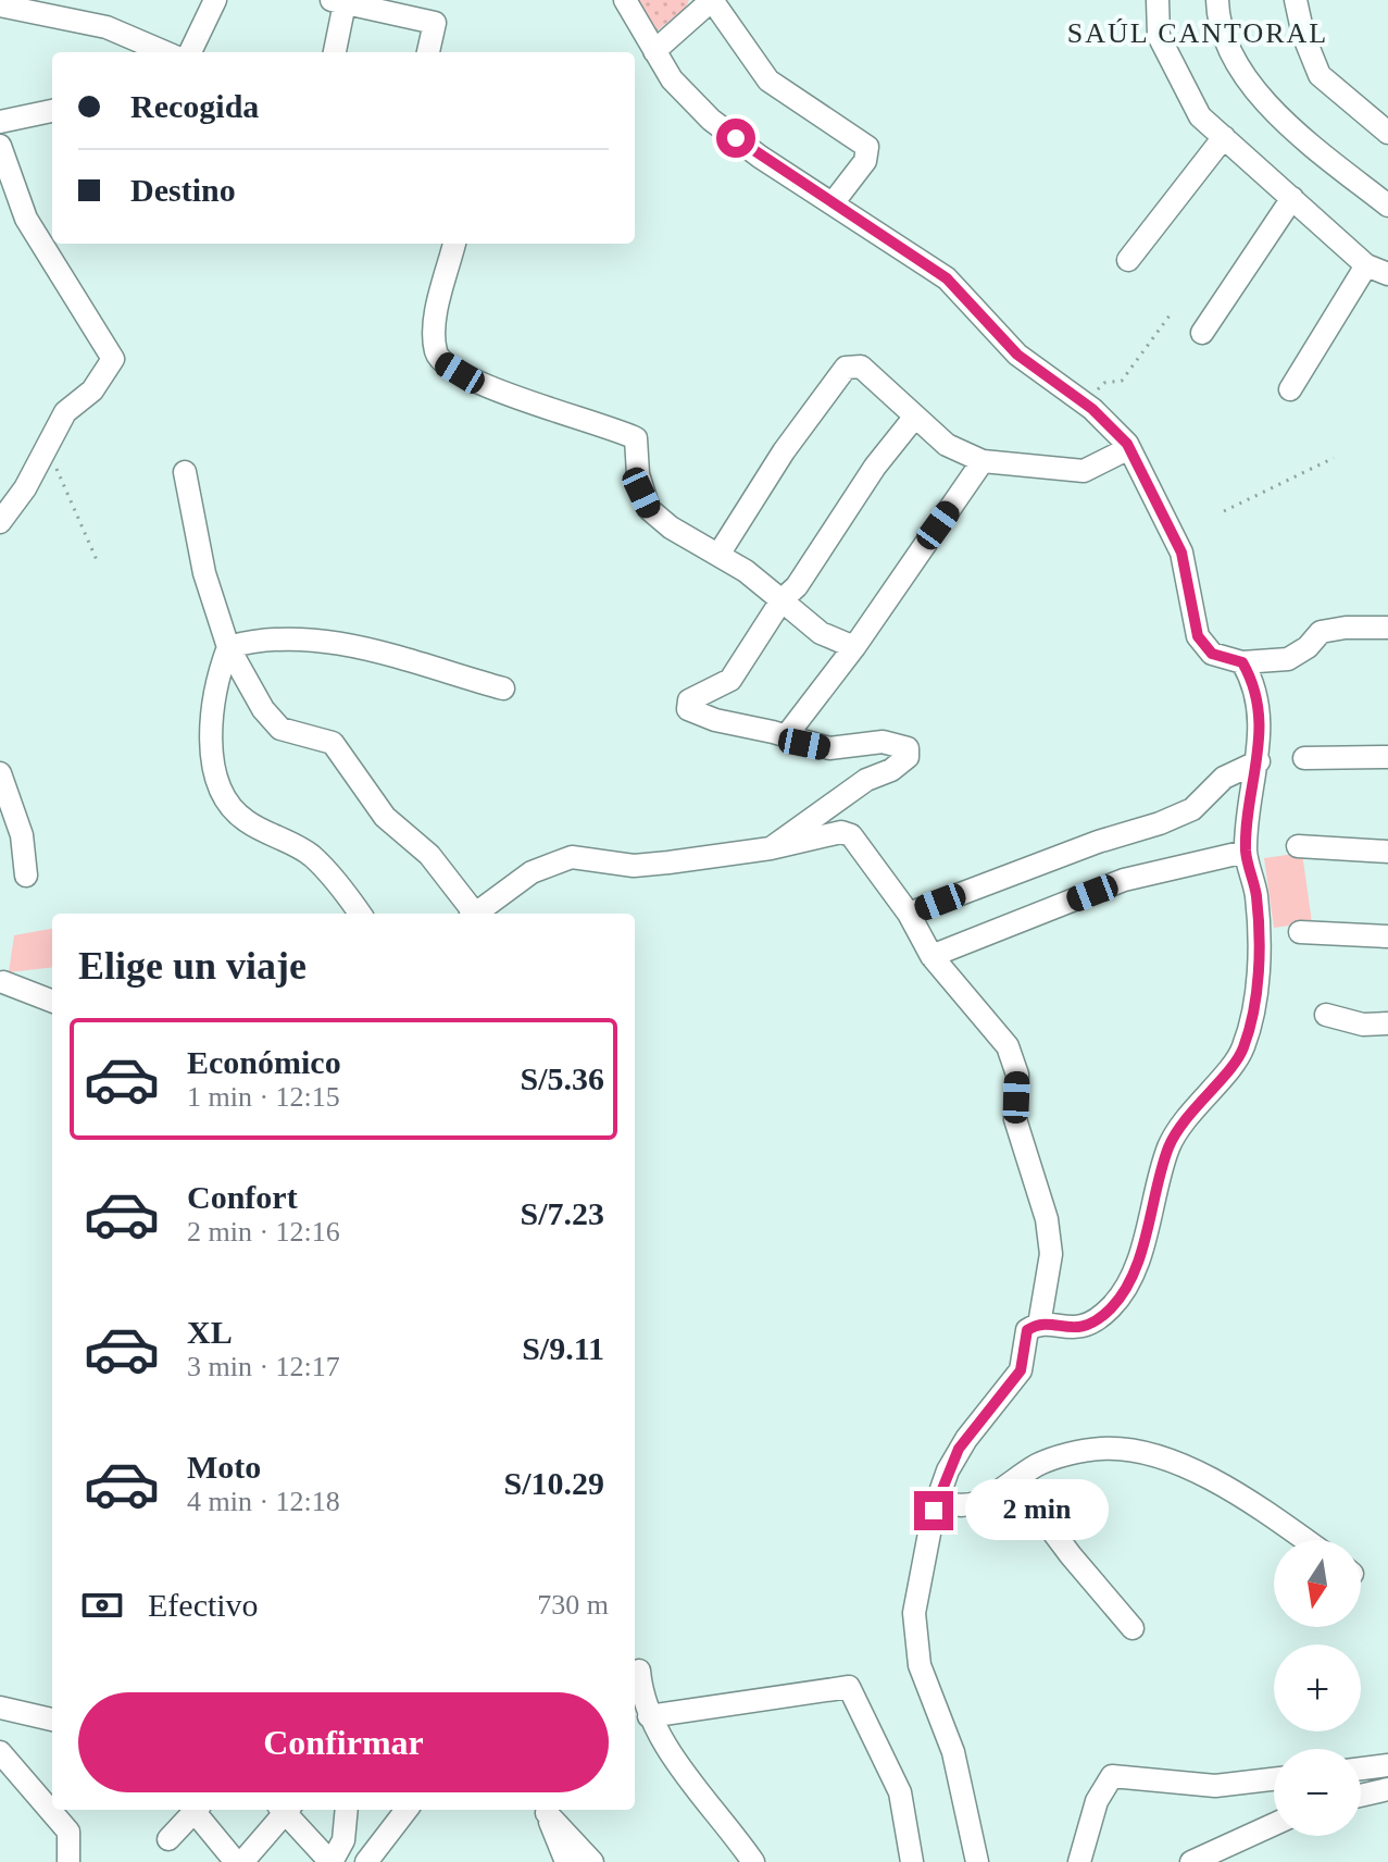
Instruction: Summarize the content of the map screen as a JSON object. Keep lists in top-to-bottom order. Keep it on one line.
{"districts":["SAÚL CANTORAL"],"north":"bottom","page":{"banner":["Recogida","Destino"],"heading":"Elige un viaje","list":[{"name":"Económico","note":"1 min · 12:15","value":"S/5.36"},{"name":"Confort","note":"2 min · 12:16","value":"S/7.23"},{"name":"XL","note":"3 min · 12:17","value":"S/9.11"},{"name":"Moto","note":"4 min · 12:18","value":"S/10.29"}],"bubble":"2 min","map_buttons":["+","−"],"pay":["Efectivo","730 m"],"buttons":"Confirmar"}}
